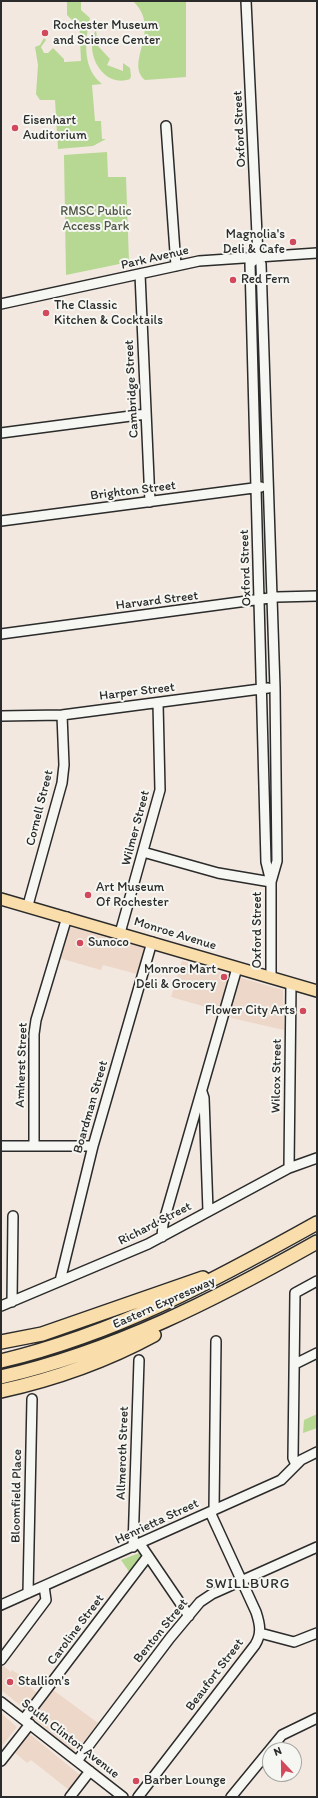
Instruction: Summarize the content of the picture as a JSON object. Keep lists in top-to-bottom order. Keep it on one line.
{"streets":{"highway":["Eastern Expressway"],"main road":["Monroe Avenue"],"street":["Oxford Street","Park Avenue","Cambridge Street","Brighton Street","Harvard Street","Harper Street","Cornell Street","Wilmer Street","Amherst Street","Wilcox Street","Boardman Street","Richard Street","Allmeroth Street","Bloomfield Place","Henrietta Street","Caroline Street","Benton Street","Beaufort Street","South Clinton Avenue"]},"crossings":[["Oxford Street","Park Avenue"],["Oxford Street","Brighton Street"],["Oxford Street","Harvard Street"],["Oxford Street","Harper Street"],["Oxford Street","Monroe Avenue"],["Park Avenue","Cambridge Street"],["Cambridge Street","Brighton Street"],["Harper Street","Cornell Street"],["Harper Street","Wilmer Street"],["Cornell Street","Monroe Avenue"],["Wilmer Street","Monroe Avenue"],["Monroe Avenue","Amherst Street"],["Monroe Avenue","Wilcox Street"],["Monroe Avenue","Boardman Street"],["Wilcox Street","Richard Street"],["Boardman Street","Richard Street"],["Allmeroth Street","Henrietta Street"],["Bloomfield Place","Henrietta Street"],["Henrietta Street","Beaufort Street"],["Caroline Street","South Clinton Avenue"],["Benton Street","Beaufort Street"],["Benton Street","South Clinton Avenue"]],"districts":["SWILLBURG"],"parks":["RMSC Public Access Park"],"places":["Rochester Museum and Science Center","Eisenhart Auditorium","Magnolia's Deli & Cafe","Red Fern","The Classic Kitchen & Cocktails","Art Museum Of Rochester","Sunoco","Monroe Mart Deli & Grocery","Flower City Arts","Stallion's","Barber Lounge"],"north":"top"}
